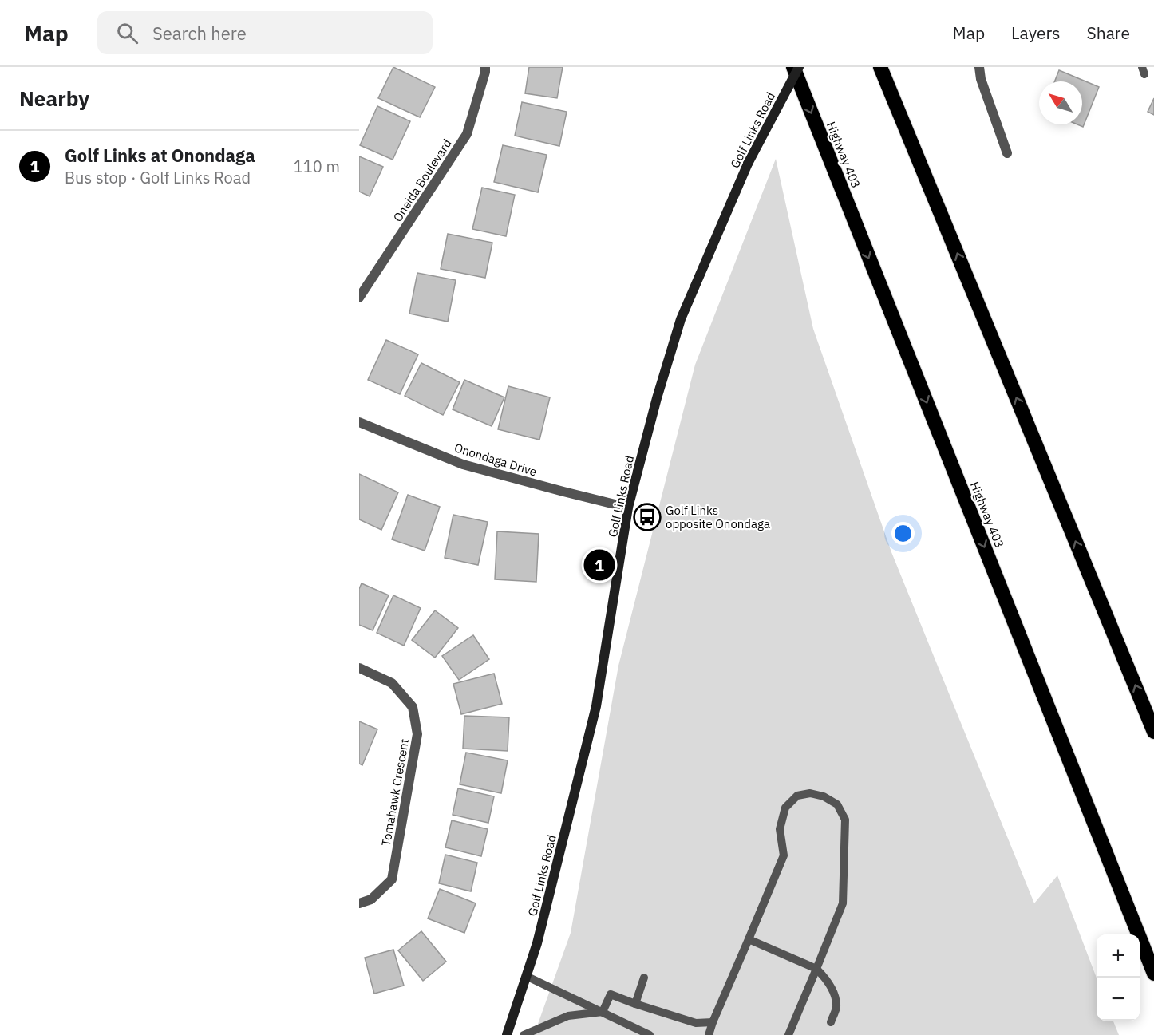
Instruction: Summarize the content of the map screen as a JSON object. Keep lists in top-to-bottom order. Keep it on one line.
{"streets":{"highway":["Highway 403"],"main road":["Golf Links Road"],"street":["Oneida Boulevard","Onondaga Drive","Tomahawk Crescent"]},"crossings":[["Golf Links Road","Onondaga Drive"]],"places":{"bus stop":["Golf Links opposite Onondaga"]},"north":"top left","page":{"header":"Map","search":"Search here","nav":["Map","Layers","Share"],"heading":"Nearby","list":[{"mark":"1","name":"Golf Links at Onondaga","note":"Bus stop · Golf Links Road","value":"110 m"}],"pins":"1","map_buttons":["+","−"]}}
